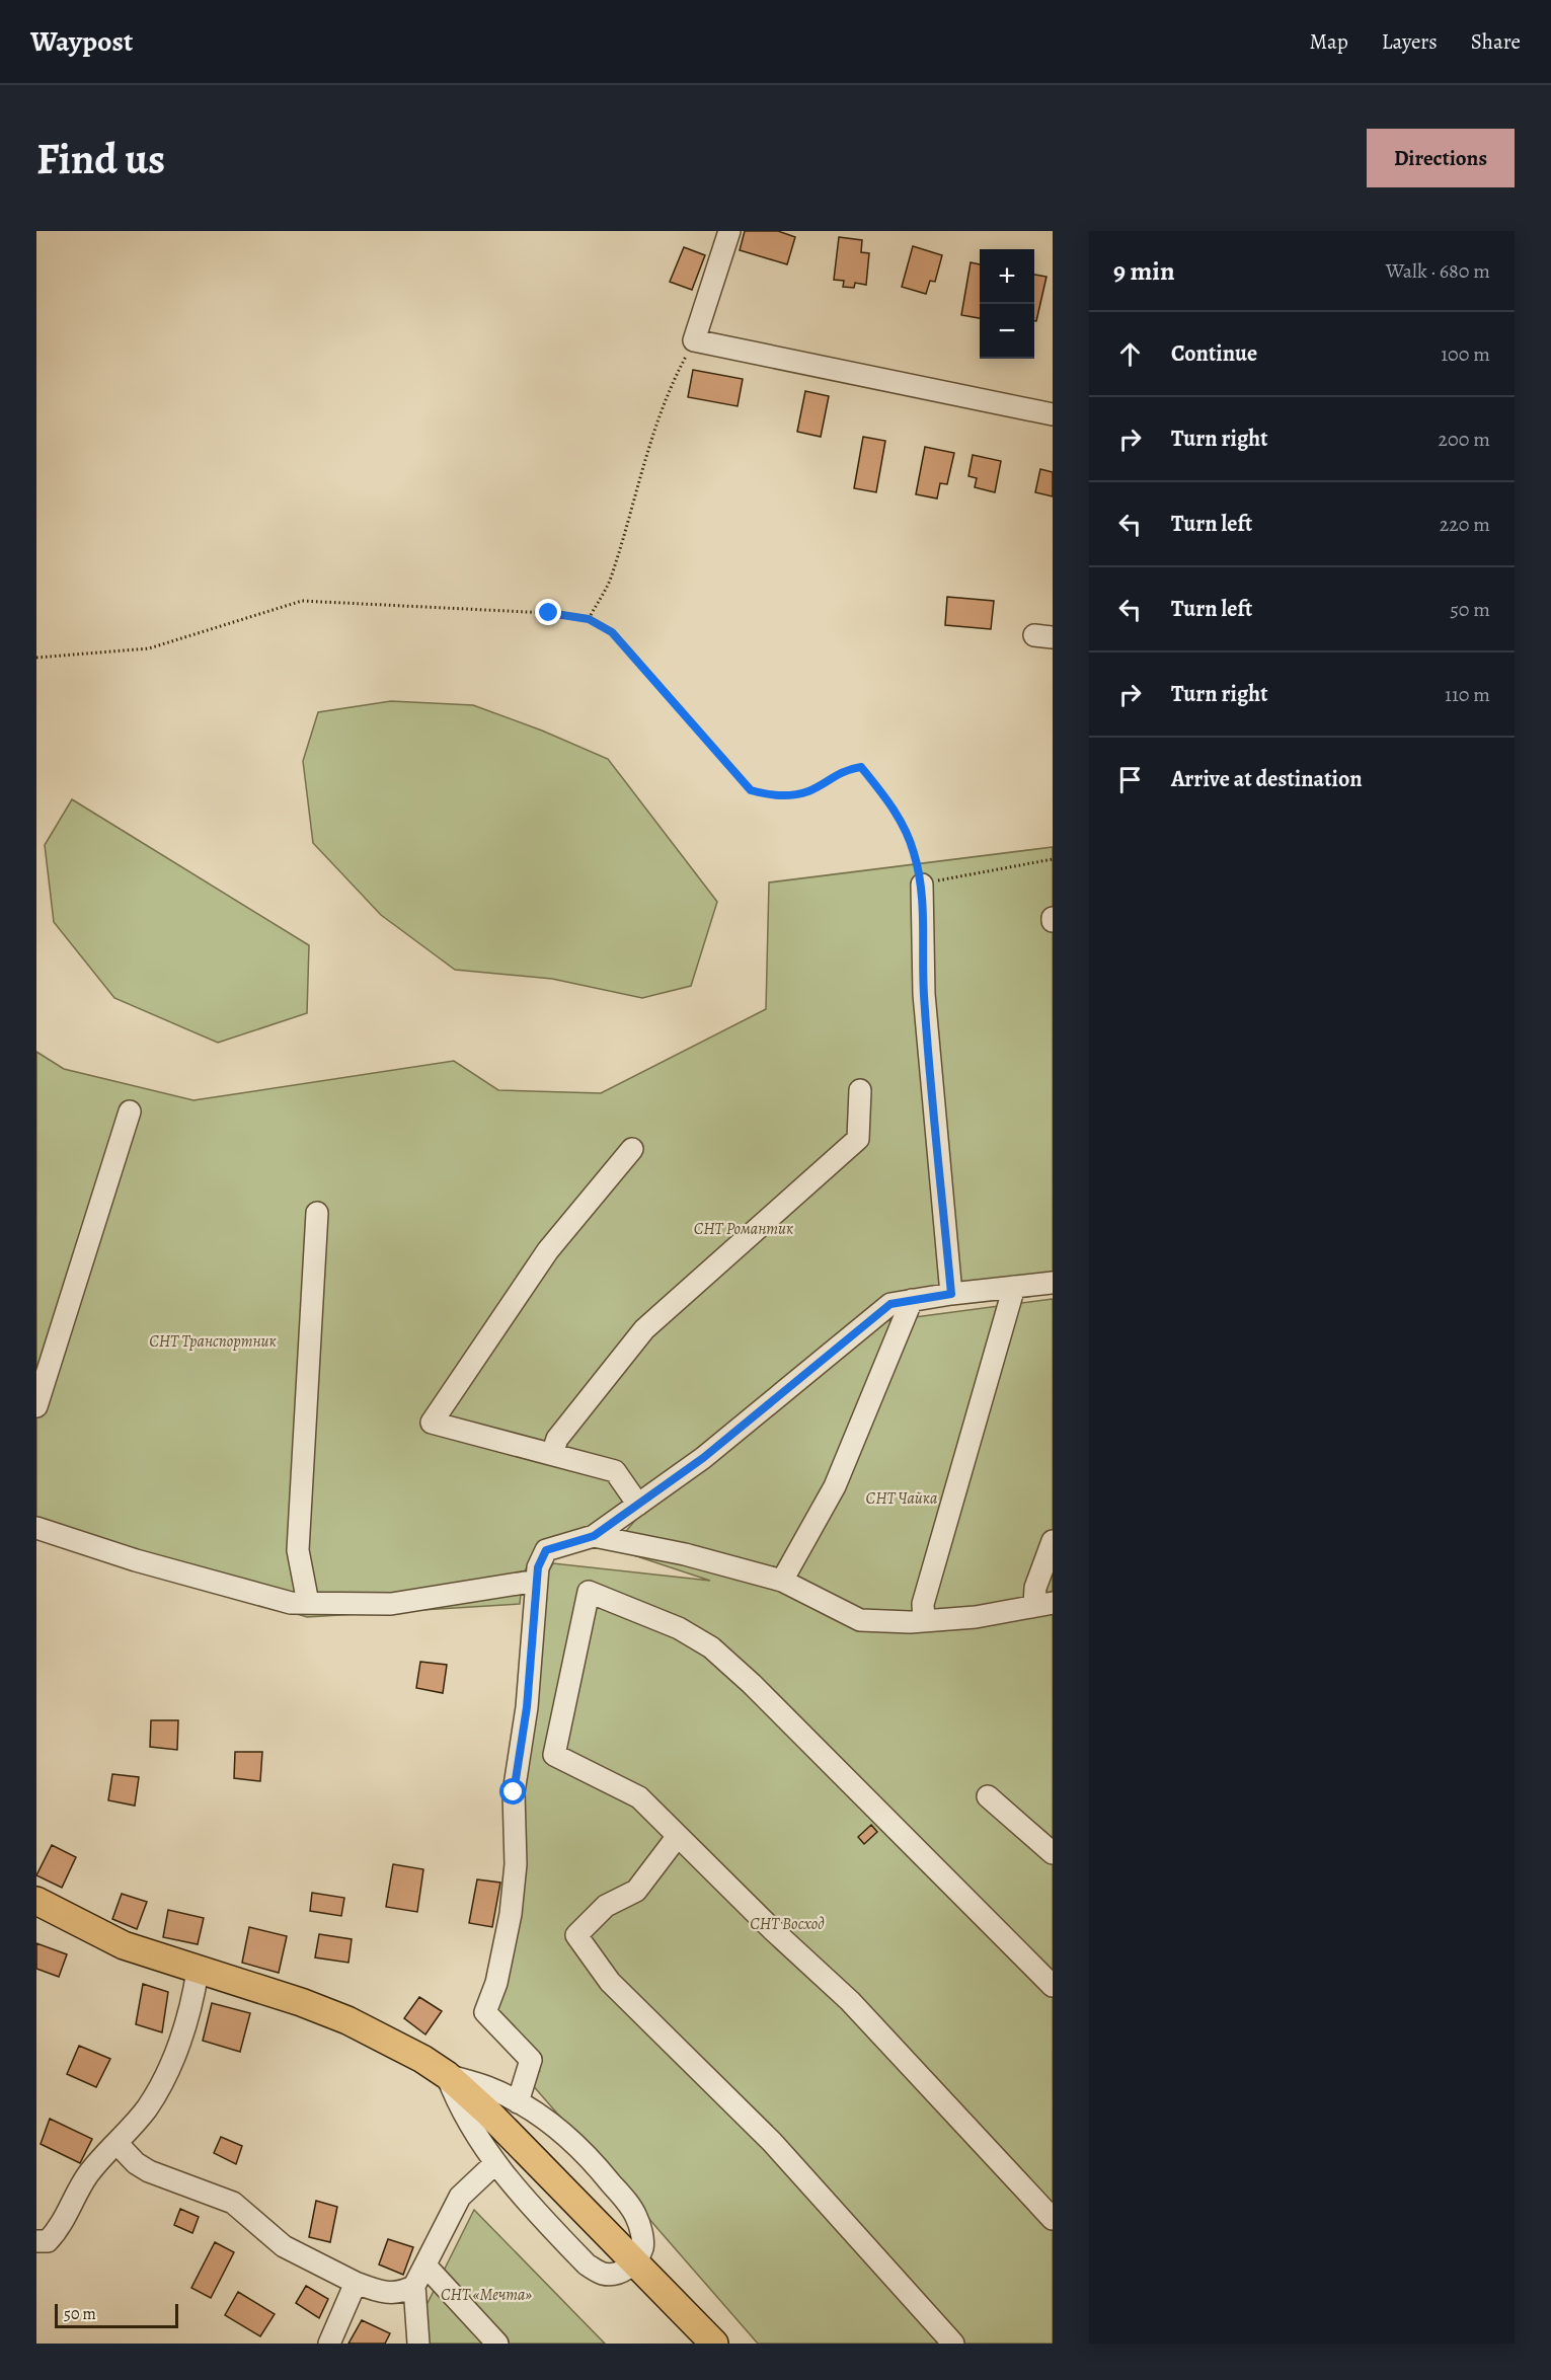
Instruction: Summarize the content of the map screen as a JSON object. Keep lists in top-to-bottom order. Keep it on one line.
{"parks":["СНТ Романтик","СНТ Транспортник","СНТ Чайка","СНТ Восход","СНТ «Мечта»"],"scale_bar":"50 m","page":{"header":"Waypost","nav":["Map","Layers","Share"],"buttons":"Directions","title":"Find us","heading":["9 min","Walk · 680 m"],"map_buttons":["+","−"],"list":[["Continue","100 m"],["Turn right","200 m"],["Turn left","220 m"],["Turn left","50 m"],["Turn right","110 m"],"Arrive at destination"],"scale":"50 m"}}
